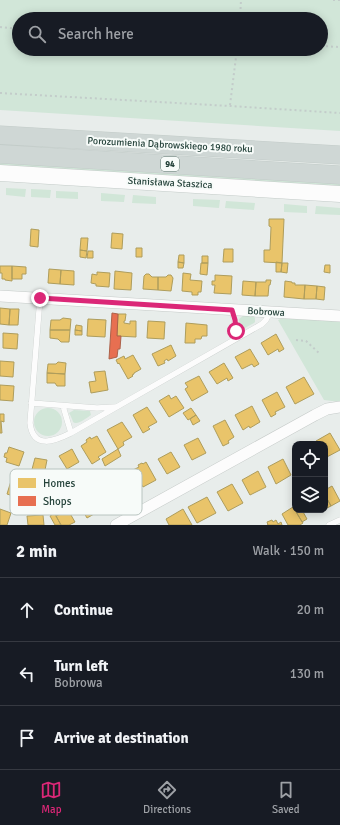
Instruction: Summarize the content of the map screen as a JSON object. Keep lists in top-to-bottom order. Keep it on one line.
{"streets":{"main road":["Porozumienia Dąbrowskiego 1980 roku","94"],"street":["Stanisława Staszica","Bobrowa"]},"legend":["Homes","Shops"],"page":{"search":"Search here","heading":["2 min","Walk · 150 m"],"list":[["Continue","20 m"],["Turn left","Bobrowa","130 m"],"Arrive at destination"],"nav":["Map","Directions","Saved"]}}
